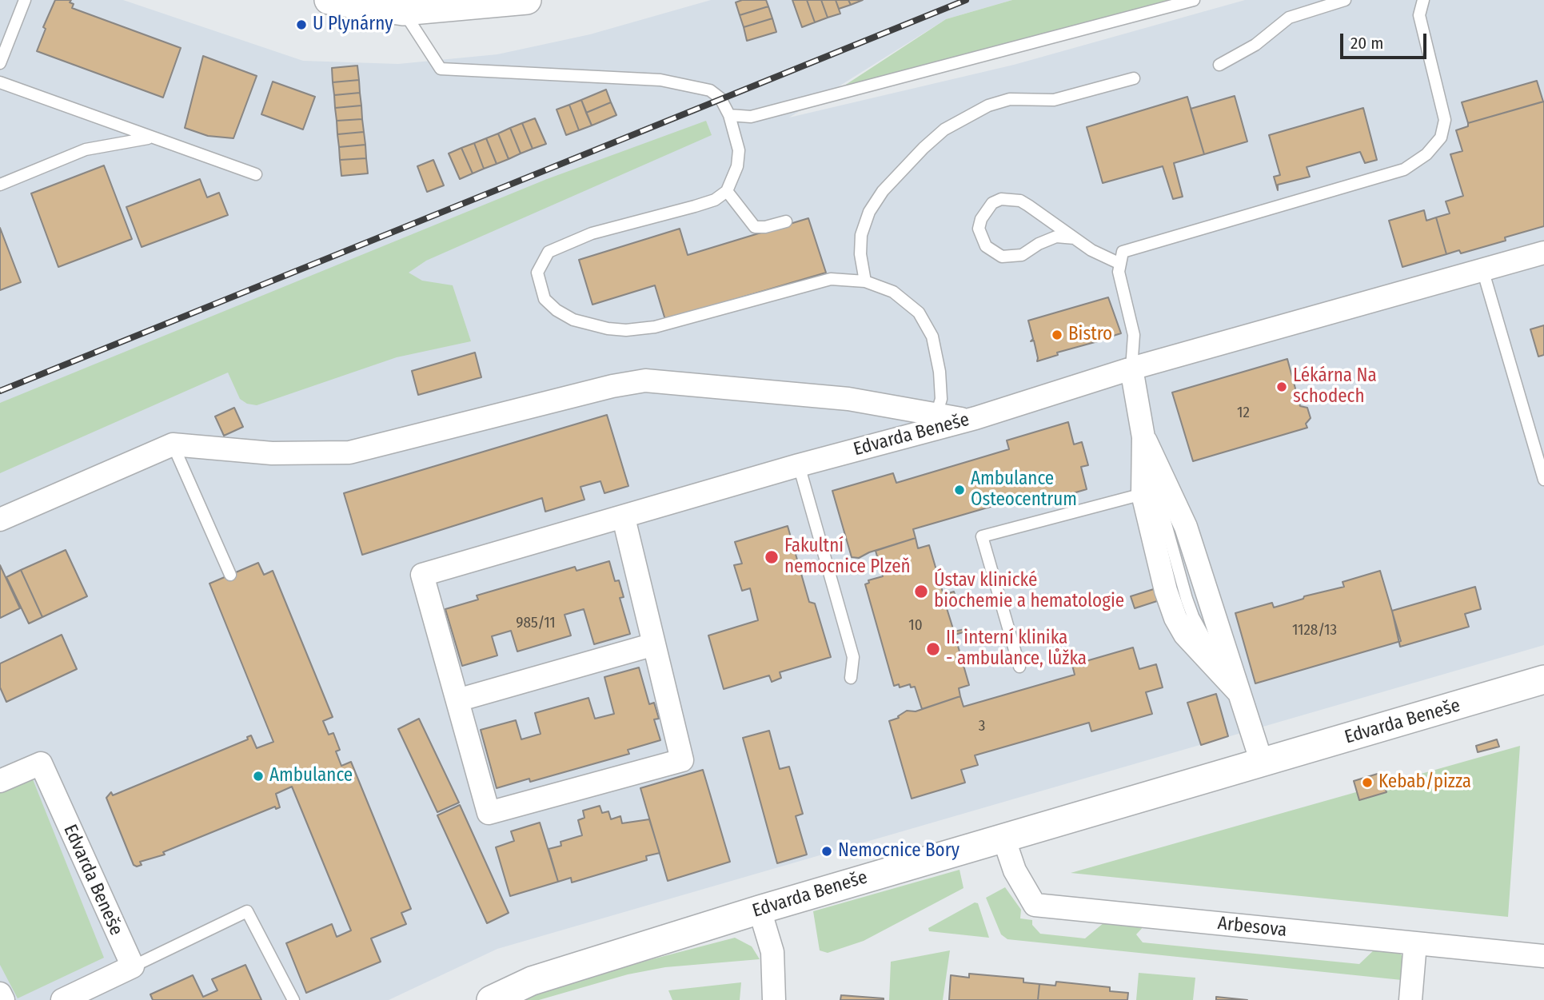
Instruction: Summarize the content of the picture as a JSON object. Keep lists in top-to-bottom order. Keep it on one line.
{"streets":{"street":["Edvarda Beneše","Arbesova"]},"crossings":[["Edvarda Beneše","Arbesova"]],"places":["U Plynárny","Bistro","Lékárna Na schodech","Ambulance Osteocentrum","Fakultní nemocnice Plzeň","Ústav klinické biochemie a hematologie","II. interní klinika - ambulance, lůžka","Ambulance","Kebab/pizza","Nemocnice Bory"],"house_numbers":["12","985/11","10","1128/13","3"],"scale_bar":"20 m"}
